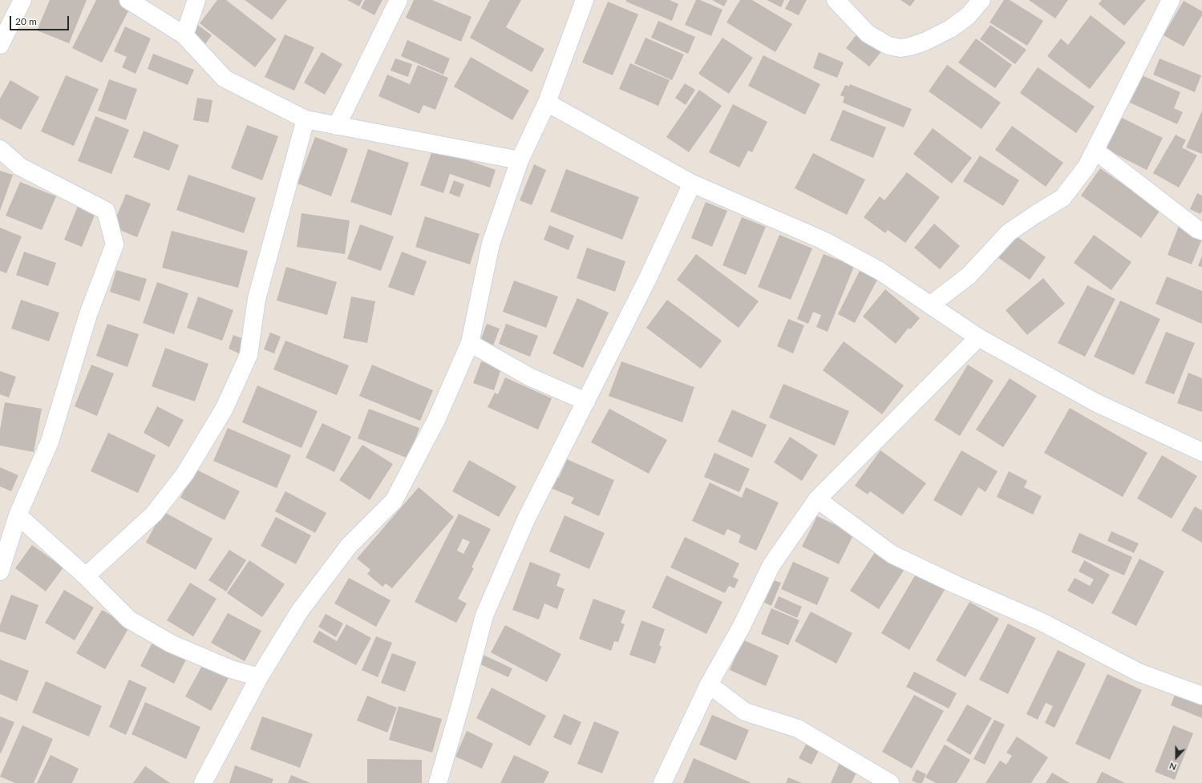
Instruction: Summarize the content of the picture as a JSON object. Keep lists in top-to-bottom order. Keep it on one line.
{"scale_bar":"20 m","north":"bottom"}
